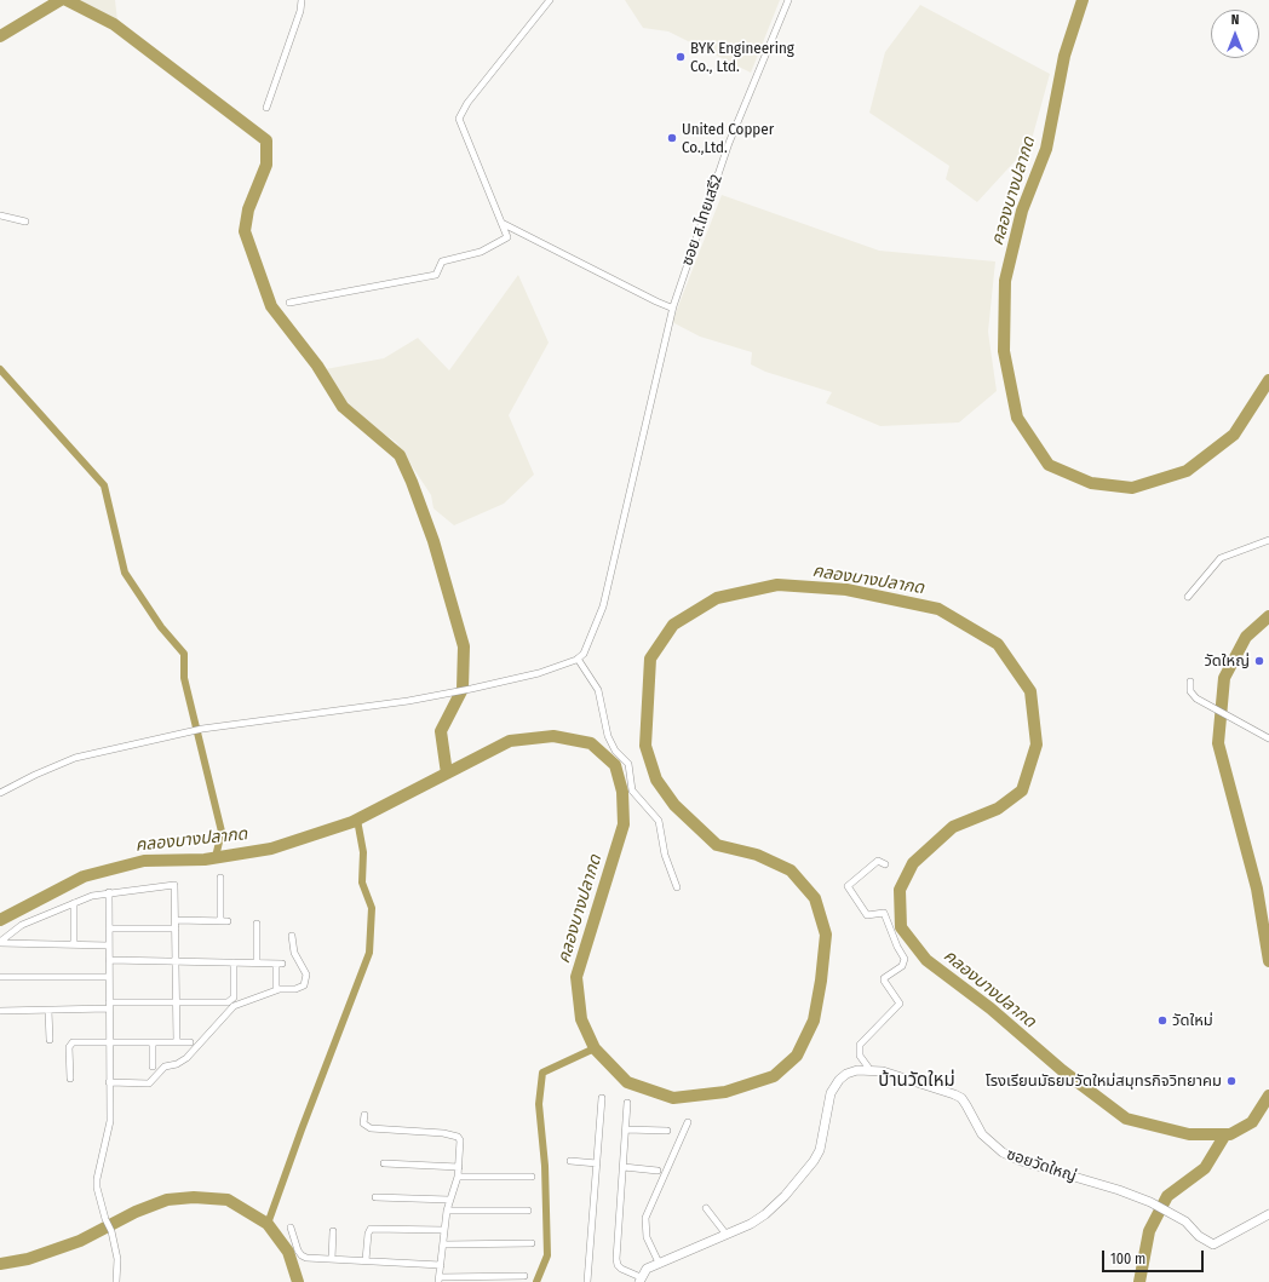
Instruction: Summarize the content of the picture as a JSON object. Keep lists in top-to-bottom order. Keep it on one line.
{"streets":{"street":["ซอย ส.ไทยเสรี2","ซอยวัดใหญ่"]},"districts":["บ้านวัดใหม่"],"water":["คลองบางปลากด"],"places":["BYK Engineering Co., Ltd.","United Copper Co.,Ltd.","วัดใหญ่","วัดใหม่","โรงเรียนมัธยมวัดใหม่สมุทรกิจวิทยาคม"],"scale_bar":"100 m","north":"top"}
